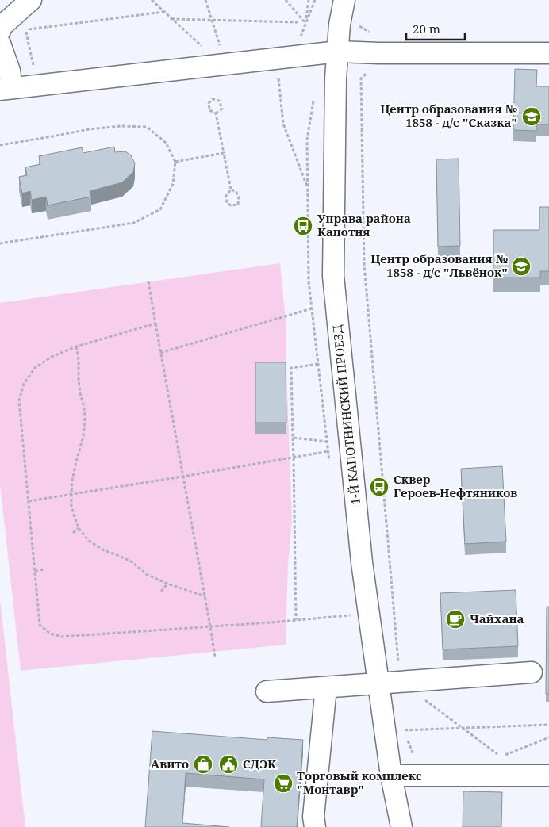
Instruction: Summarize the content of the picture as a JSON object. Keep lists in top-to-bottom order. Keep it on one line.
{"streets":{"street":["1-Й КАПОТНИНСКИЙ ПРОЕЗД"]},"places":{"school or university":["Центр образования № 1858 - д/с \"Сказка\"","Центр образования № 1858 - д/с \"Львёнок\""],"bus stop":["Управа района Капотня","Сквер Героев-Нефтяников"],"cafe":["Чайхана"],"shop":["Авито"],"public building":["СДЭК"],"supermarket":["Торговый комплекс \"Монтавр\""]},"scale_bar":"20 m"}
